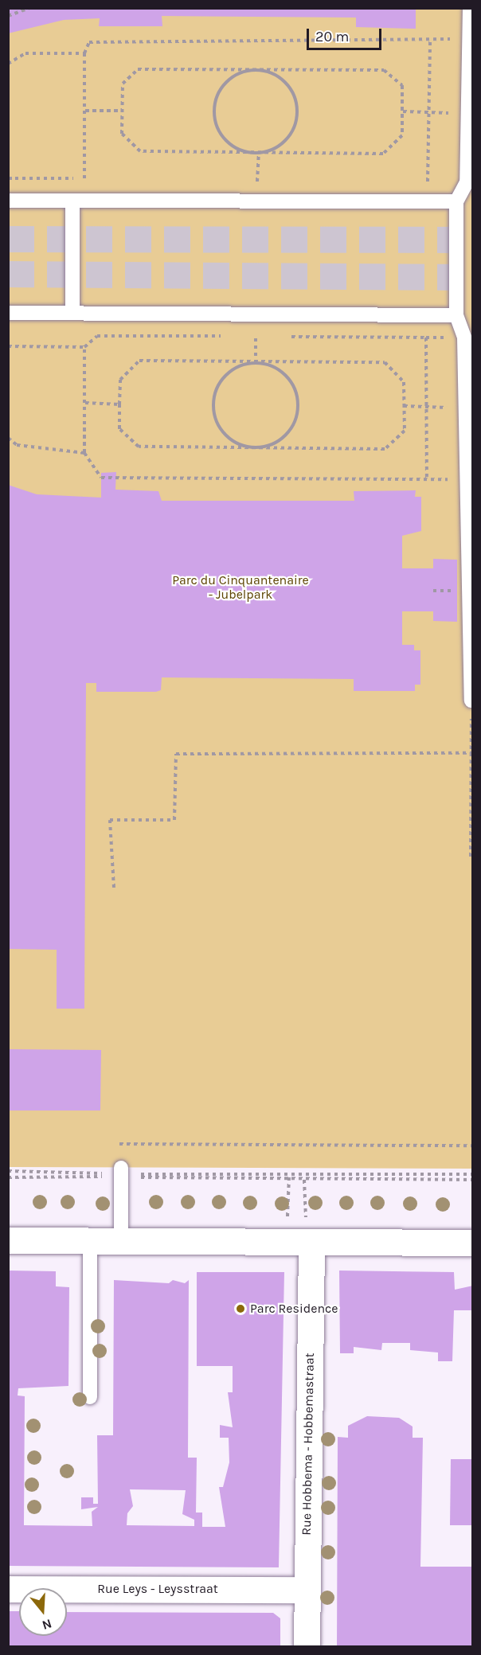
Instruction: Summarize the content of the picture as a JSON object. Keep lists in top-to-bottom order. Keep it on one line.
{"streets":{"street":["Rue Hobbema - Hobbemastraat","Rue Leys - Leysstraat"]},"crossings":[["Rue Hobbema - Hobbemastraat","Rue Leys - Leysstraat"]],"parks":["Parc du Cinquantenaire - Jubelpark"],"places":["Parc Residence"],"scale_bar":"20 m","north":"bottom"}
